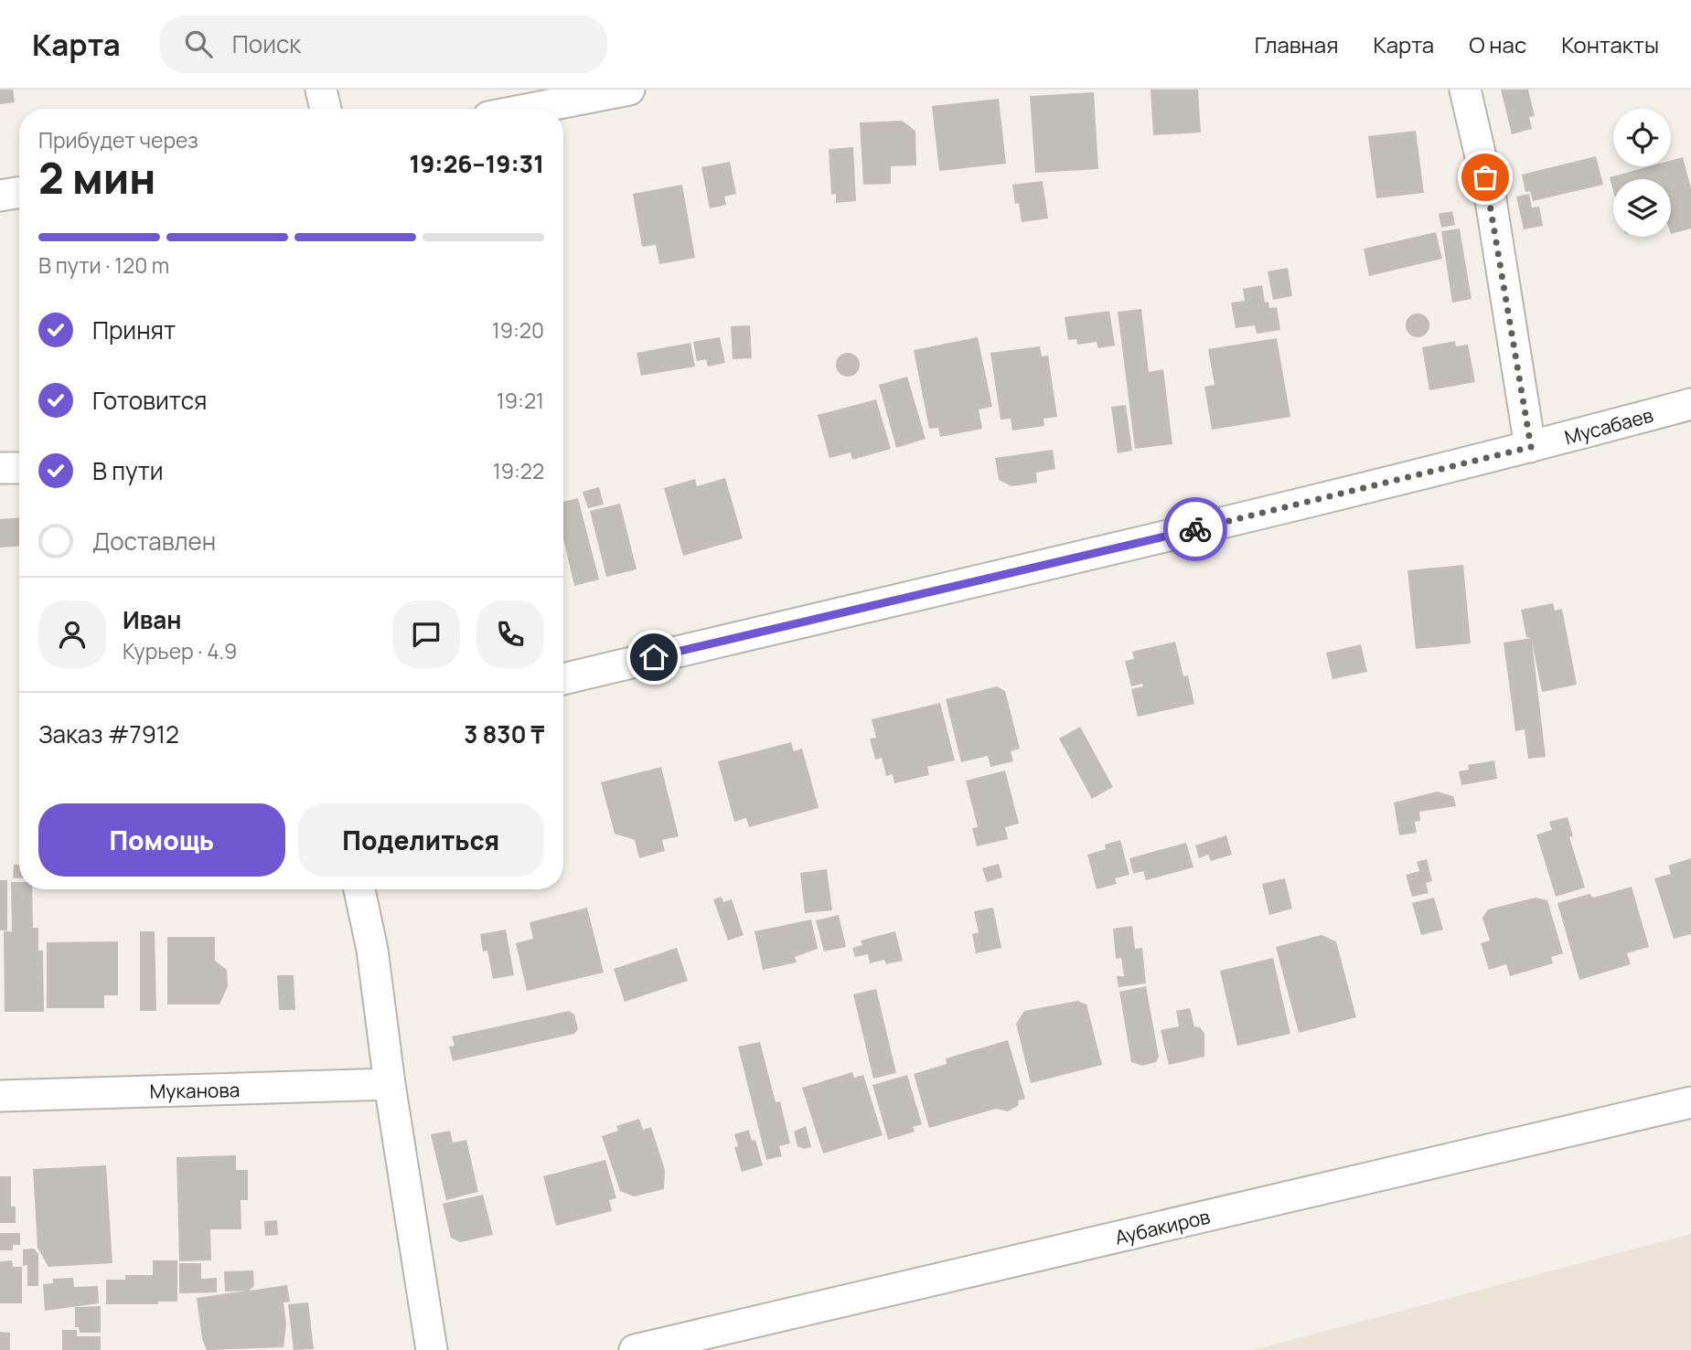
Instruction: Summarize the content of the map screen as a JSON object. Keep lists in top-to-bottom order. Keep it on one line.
{"streets":{"street":["Мусабаев","Муканова","Аубакиров"]},"page":{"header":"Карта","search":"Поиск","nav":["Главная","Карта","О нас","Контакты"],"heading":["2 мин","Прибудет через","19:26–19:31"],"panel":["Иван","Курьер · 4.9","Заказ #7912","3 830 ₸"],"bar":"В пути · 120 m","list":[["Принят","19:20"],["Готовится","19:21"],["В пути","19:22"],"Доставлен"],"buttons":["Помощь","Поделиться"]}}
